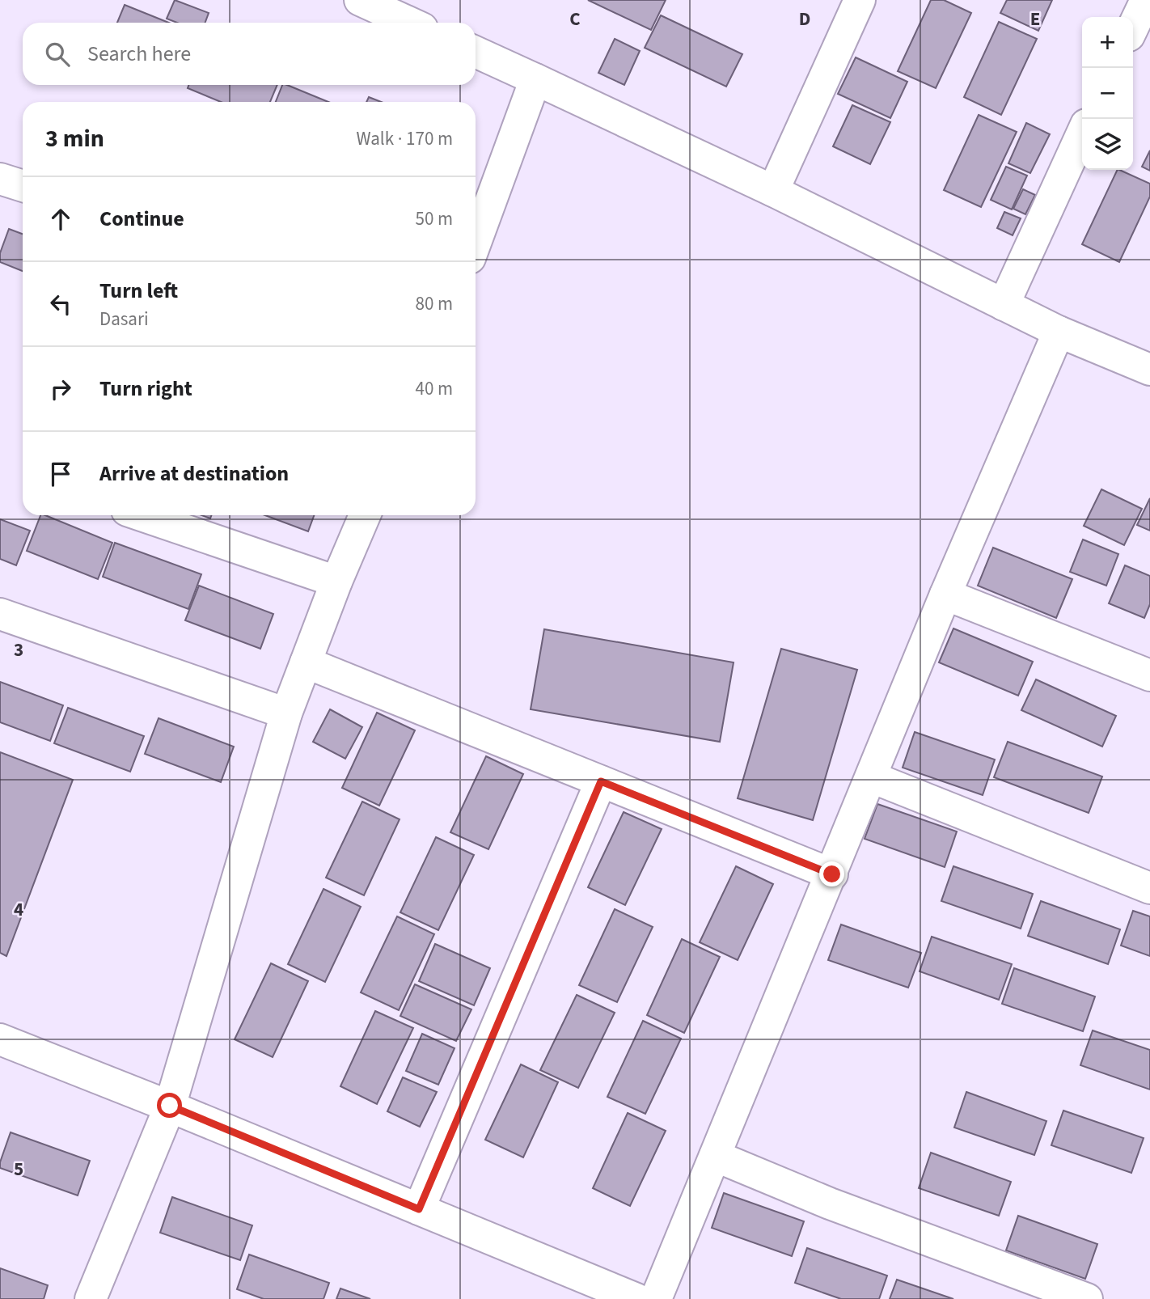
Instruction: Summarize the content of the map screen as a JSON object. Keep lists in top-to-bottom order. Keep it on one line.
{"page":{"map_buttons":["+","−"],"search":"Search here","heading":["3 min","Walk · 170 m"],"list":[["Continue","50 m"],["Turn left","Dasari","80 m"],["Turn right","40 m"],"Arrive at destination"]},"grid":{"columns":["C","D","E"],"rows":["3","4","5"]}}
